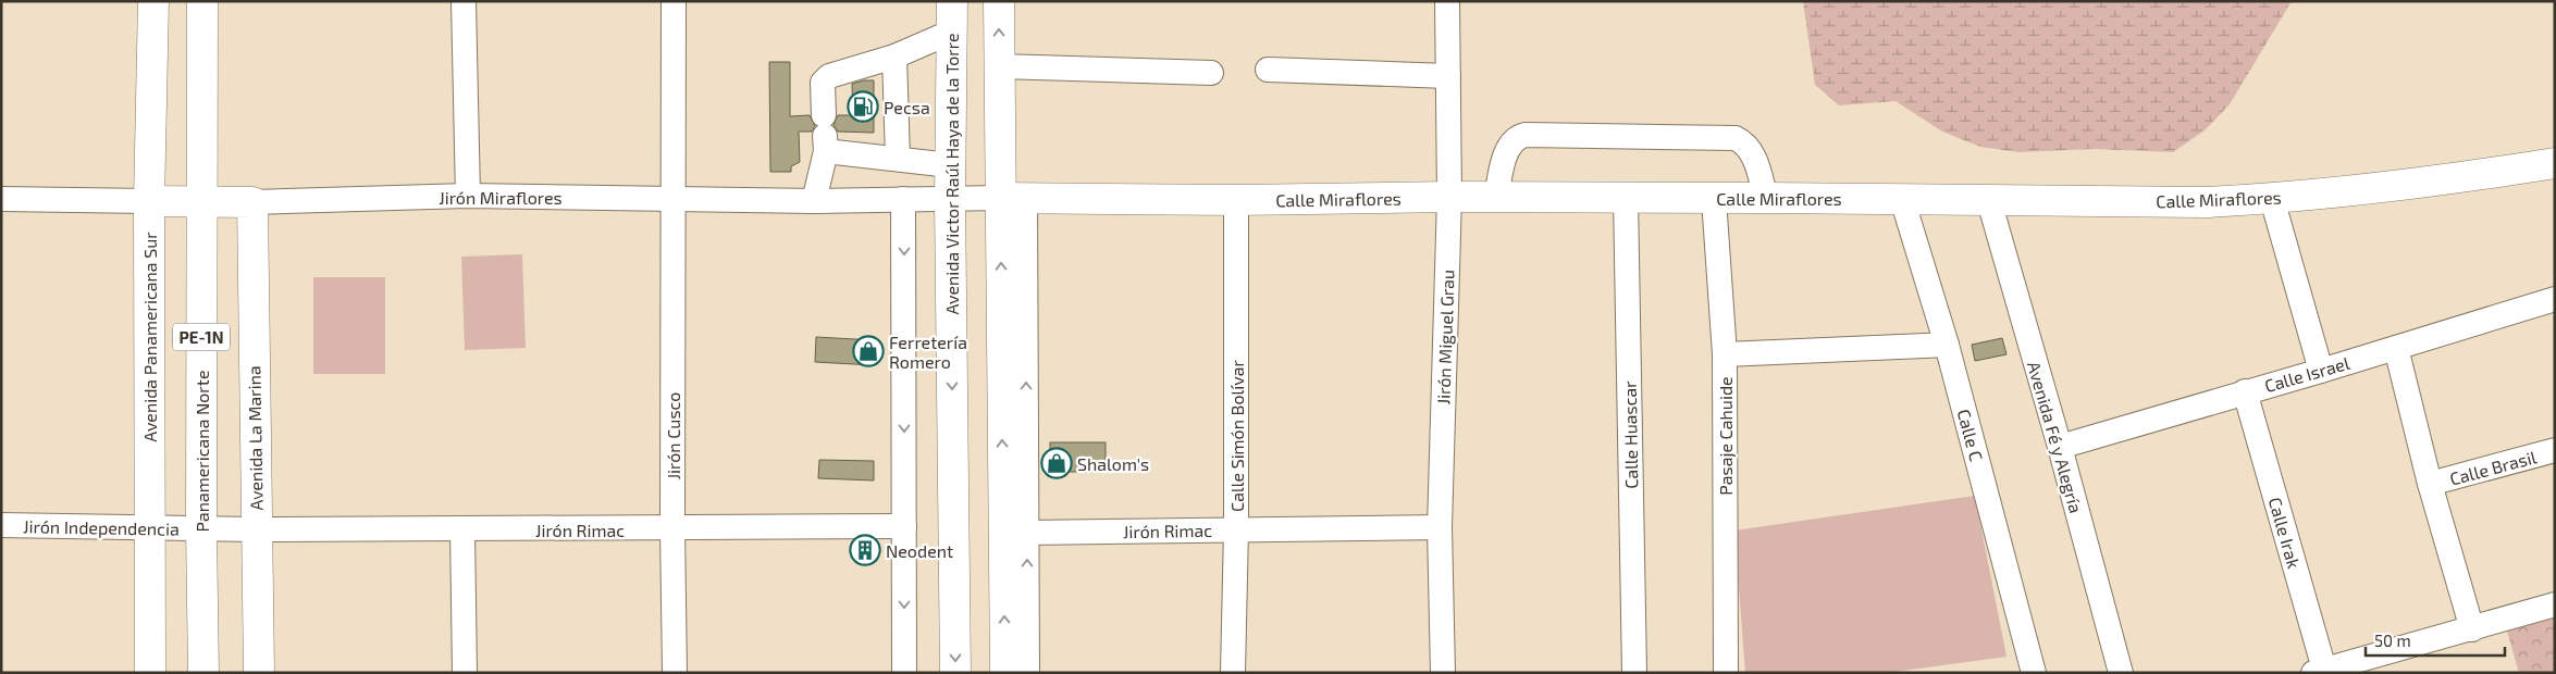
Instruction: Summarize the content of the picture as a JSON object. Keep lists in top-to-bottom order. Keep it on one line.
{"streets":{"main road":["Avenida Victor Raúl Haya de la Torre","Jirón Miraflores","Calle Miraflores","Avenida Panamericana Sur","PE-1N","Avenida La Marina","Panamericana Norte"],"street":["Jirón Miguel Grau","Calle Israel","Calle Huascar","Calle C","Jirón Cusco","Calle Simón Bolívar","Pasaje Cahuide","Avenida Fé y Alegría","Calle Brasil","Jirón Independencia","Jirón Rimac","Calle Irak"]},"crossings":[["Avenida Victor Raúl Haya de la Torre","Jirón Miraflores"],["Jirón Miraflores","Calle Miraflores"],["Jirón Miraflores","Avenida Panamericana Sur"],["Jirón Miraflores","Jirón Cusco"],["Jirón Miraflores","Avenida La Marina"],["Jirón Miraflores","Panamericana Norte"],["Calle Miraflores","Jirón Miguel Grau"],["Calle Miraflores","Calle Huascar"],["Calle Miraflores","Calle C"],["Calle Miraflores","Calle Simón Bolívar"],["Calle Miraflores","Pasaje Cahuide"],["Calle Miraflores","Avenida Fé y Alegría"],["Avenida Panamericana Sur","Jirón Independencia"],["Jirón Miguel Grau","Jirón Rimac"],["Calle Israel","Avenida Fé y Alegría"],["Calle Israel","Calle Irak"],["Jirón Cusco","Jirón Rimac"],["Calle Simón Bolívar","Jirón Rimac"],["Avenida La Marina","Jirón Independencia"],["Avenida La Marina","Jirón Rimac"],["Panamericana Norte","Jirón Independencia"],["Jirón Independencia","Jirón Rimac"]],"places":{"fuel station":["Pecsa"],"shop":["Ferretería Romero","Shalom's"],"building":["Neodent"]},"scale_bar":"50 m"}
